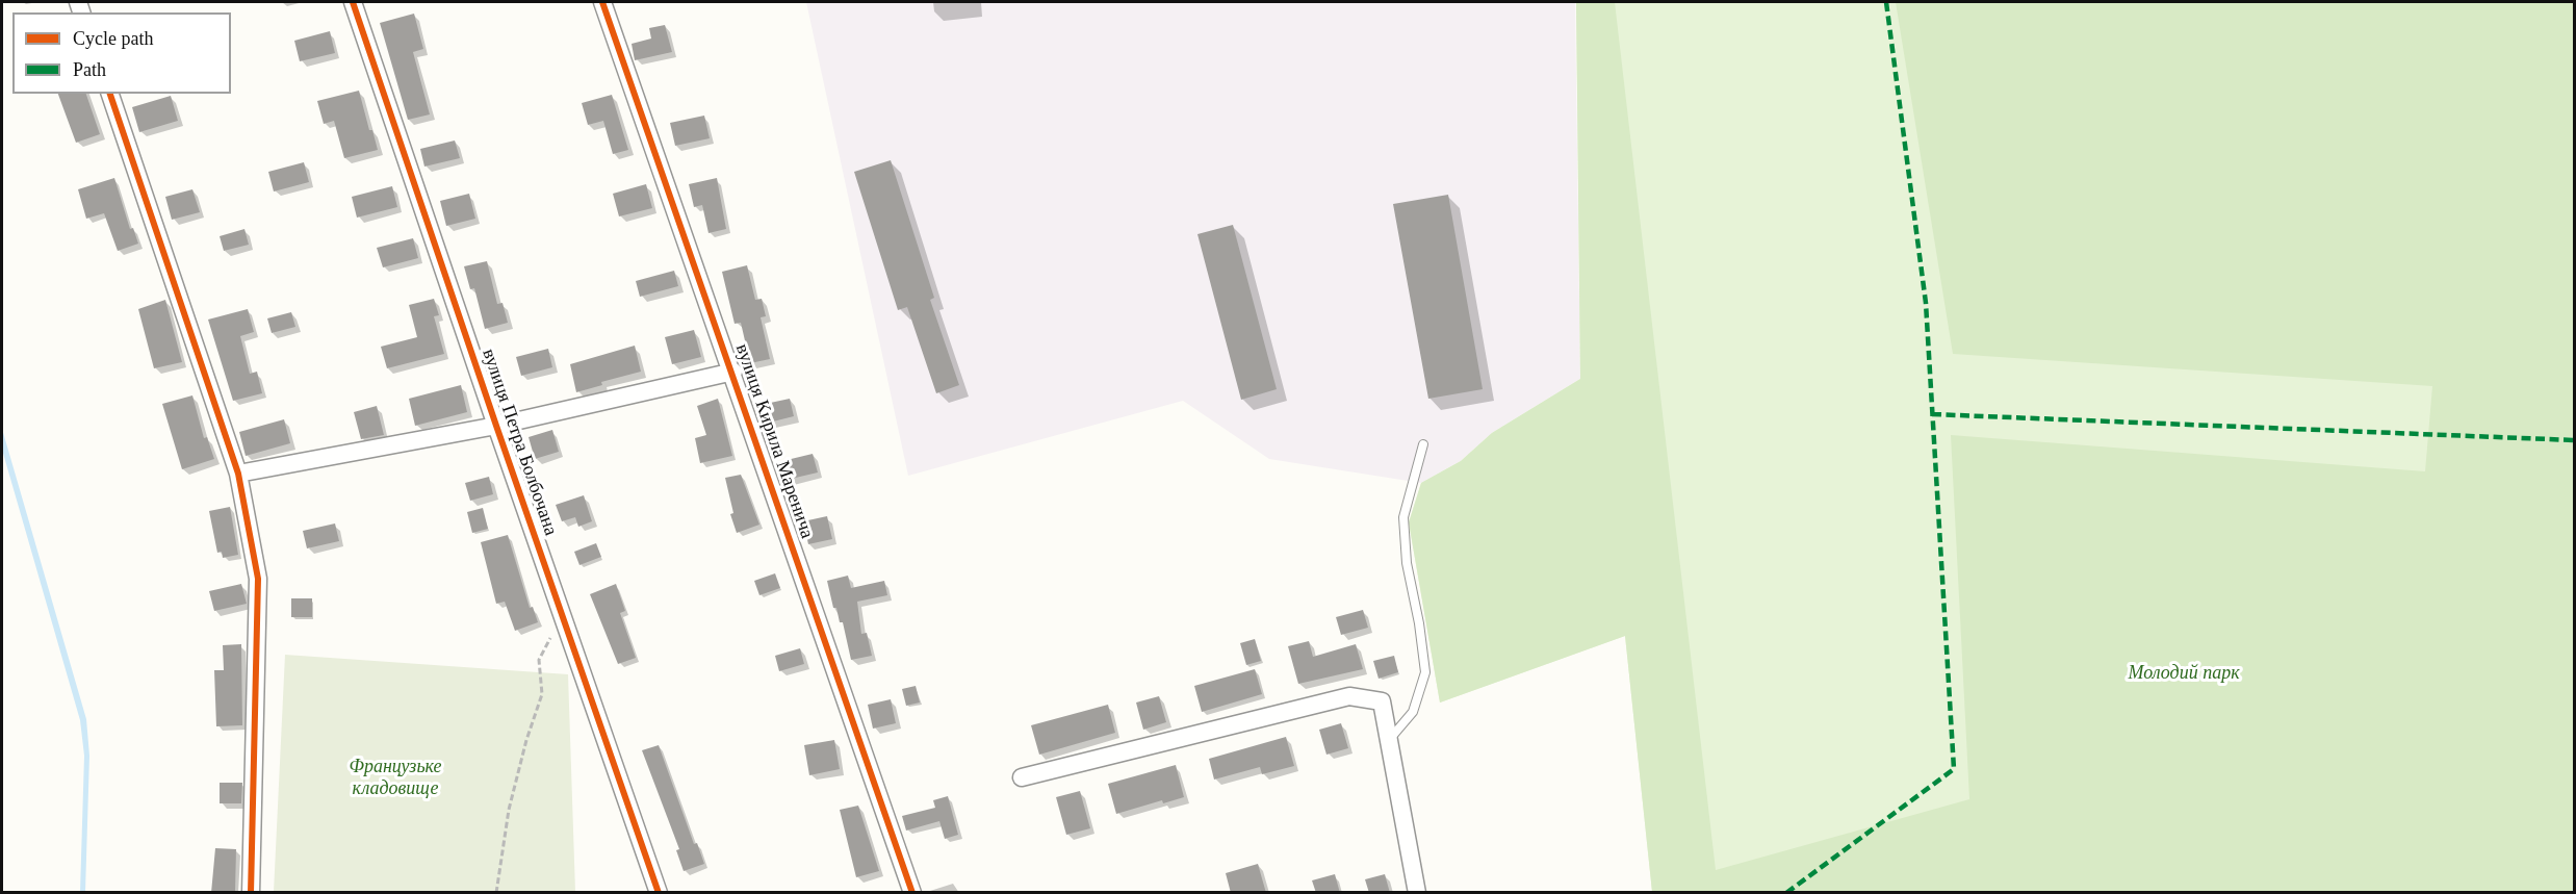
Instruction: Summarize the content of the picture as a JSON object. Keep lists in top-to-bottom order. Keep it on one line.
{"streets":{"street":["вулиця Кирила Маренича","вулиця Петра Болбочана"]},"parks":["Молодий парк","Французьке кладовище"],"legend":["Cycle path","Path"]}
